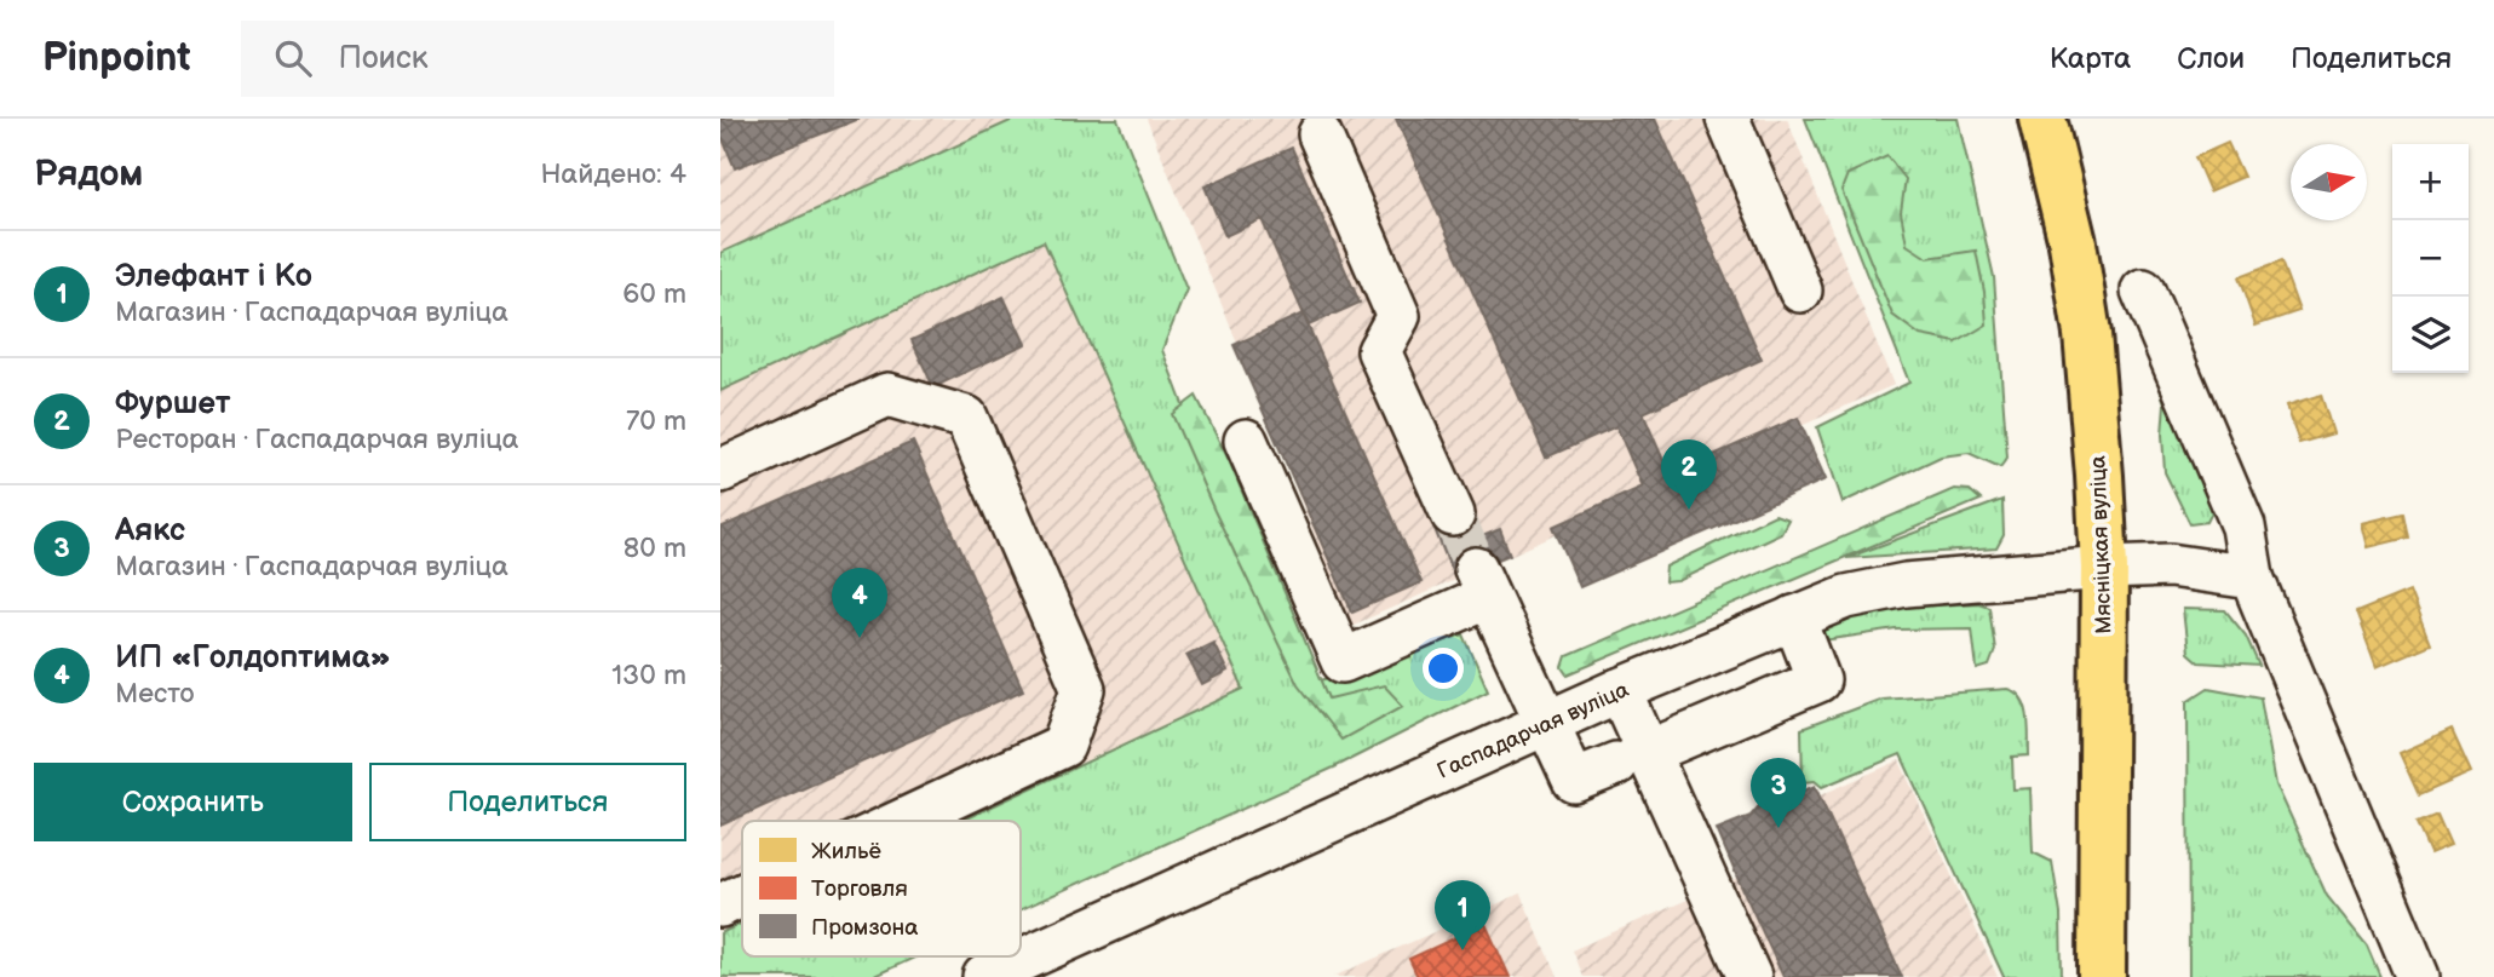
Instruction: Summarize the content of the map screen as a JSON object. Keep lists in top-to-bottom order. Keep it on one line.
{"streets":{"main road":["Мясніцкая вуліца"],"street":["Гаспадарчая вуліца"]},"crossings":[["Мясніцкая вуліца","Гаспадарчая вуліца"]],"legend":["Жильё","Торговля","Промзона"],"north":"right","page":{"header":"Pinpoint","search":"Поиск","nav":["Карта","Слои","Поделиться"],"heading":["Рядом","Найдено: 4"],"map_buttons":["+","−"],"list":[{"mark":"1","name":"Элефант і Ко","note":"Магазин · Гаспадарчая вуліца","value":"60 m"},{"mark":"2","name":"Фуршет","note":"Ресторан · Гаспадарчая вуліца","value":"70 m"},{"mark":"3","name":"Аякс","note":"Магазин · Гаспадарчая вуліца","value":"80 m"},{"mark":"4","name":"ИП «Голдоптима»","note":"Место","value":"130 m"}],"pins":["2","4","3","1"],"buttons":["Сохранить","Поделиться"]}}
